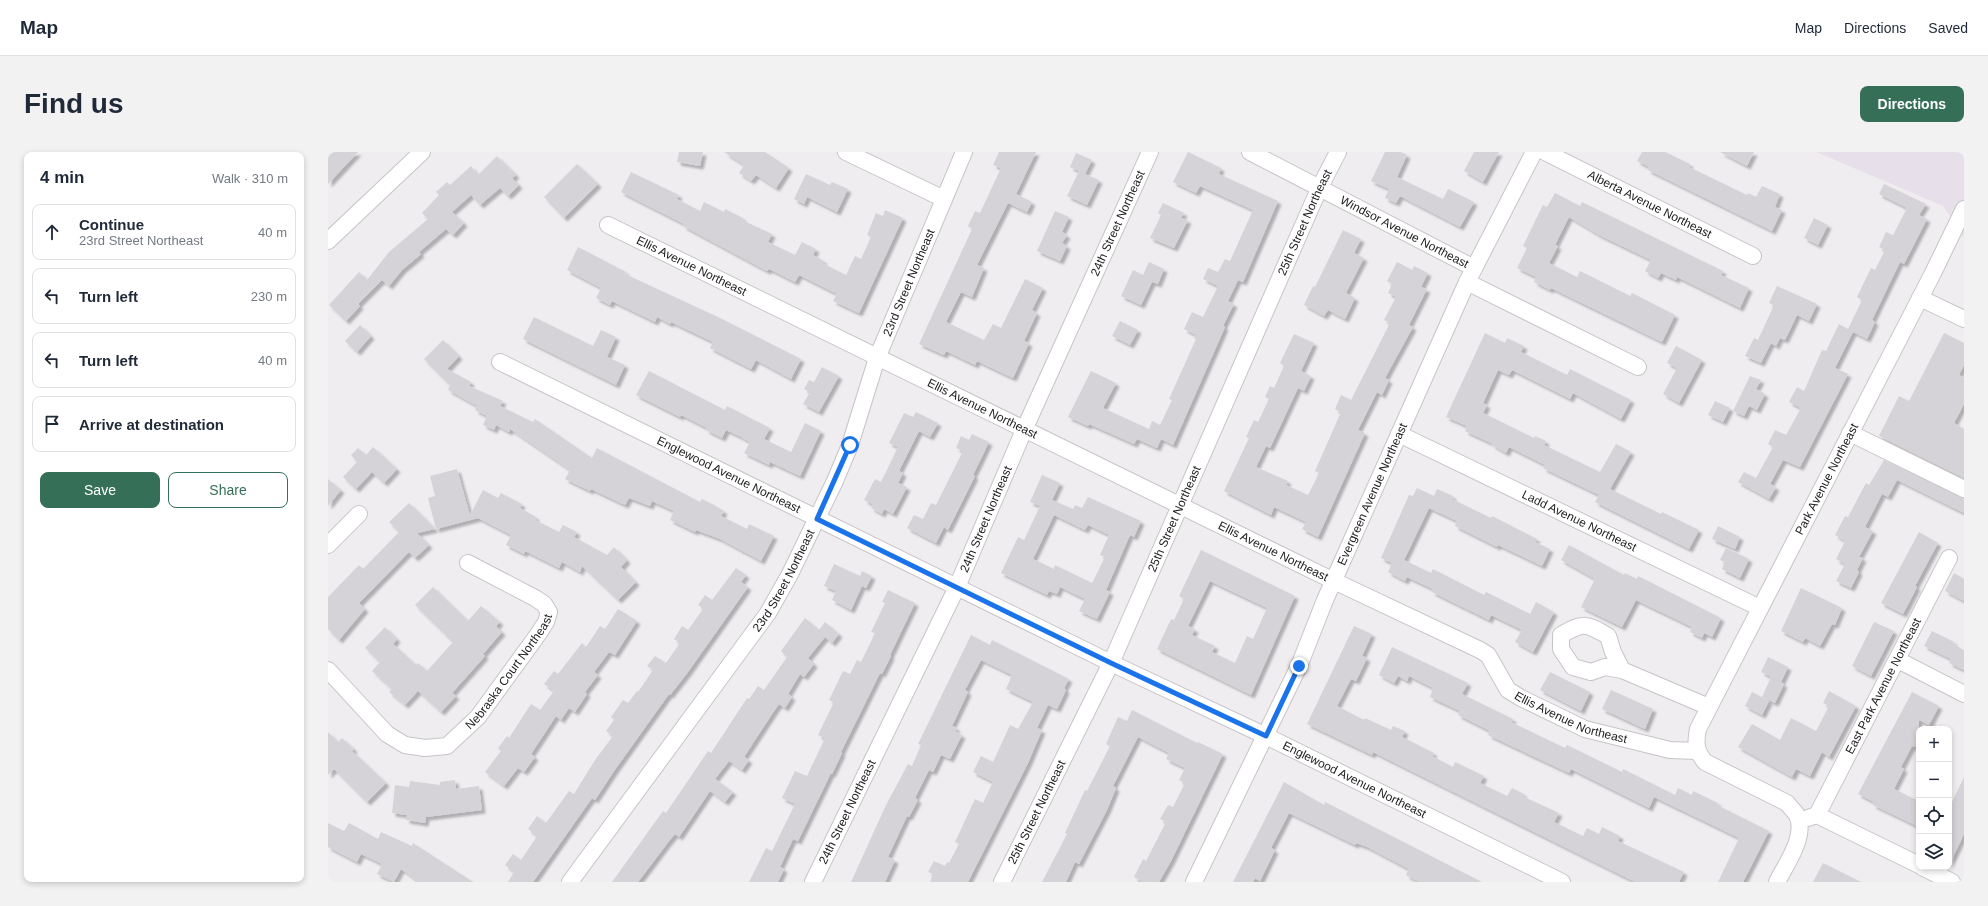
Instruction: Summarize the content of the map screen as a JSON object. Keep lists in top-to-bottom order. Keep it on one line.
{"streets":{"street":["Alberta Avenue Northeast","25th Street Northeast","24th Street Northeast","Windsor Avenue Northeast","Ellis Avenue Northeast","23rd Street Northeast","Englewood Avenue Northeast","Park Avenue Northeast","Evergreen Avenue Northeast","Ladd Avenue Northeast","Nebraska Court Northeast","East Park Avenue Northeast"]},"crossings":[["25th Street Northeast","Windsor Avenue Northeast"],["25th Street Northeast","Ellis Avenue Northeast"],["25th Street Northeast","Englewood Avenue Northeast"],["24th Street Northeast","Ellis Avenue Northeast"],["24th Street Northeast","Englewood Avenue Northeast"],["Windsor Avenue Northeast","Evergreen Avenue Northeast"],["Ellis Avenue Northeast","23rd Street Northeast"],["Ellis Avenue Northeast","Park Avenue Northeast"],["Ellis Avenue Northeast","Evergreen Avenue Northeast"],["23rd Street Northeast","Englewood Avenue Northeast"],["Englewood Avenue Northeast","Evergreen Avenue Northeast"],["Park Avenue Northeast","Ladd Avenue Northeast"],["Evergreen Avenue Northeast","Ladd Avenue Northeast"]],"page":{"header":"Map","nav":["Map","Directions","Saved"],"buttons":["Directions",["Save","Share"]],"title":"Find us","heading":["4 min","Walk · 310 m"],"list":[["Continue","23rd Street Northeast","40 m"],["Turn left","230 m"],["Turn left","40 m"],"Arrive at destination"],"map_buttons":["+","−"]}}
